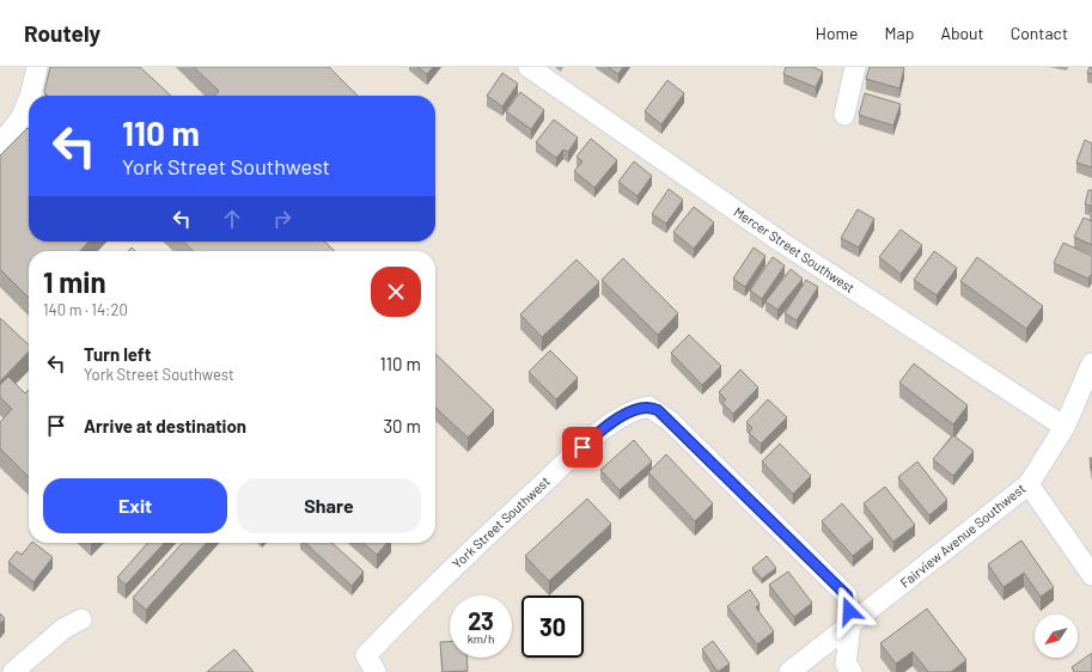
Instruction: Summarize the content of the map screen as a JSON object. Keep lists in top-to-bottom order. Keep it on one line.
{"streets":{"street":["Mercer Street Southwest","York Street Southwest","Fairview Avenue Southwest"]},"crossings":[["Mercer Street Southwest","Fairview Avenue Southwest"],["York Street Southwest","Fairview Avenue Southwest"]],"north":"bottom left","page":{"header":"Routely","nav":["Home","Map","About","Contact"],"turn":["110 m","York Street Southwest"],"heading":["1 min","140 m · 14:20"],"list":[{"name":"Turn left","note":"York Street Southwest","value":"110 m"},{"name":"Arrive at destination","value":"30 m"}],"buttons":["Exit","Share"],"speed":"23 km/h","limit":"30"}}
